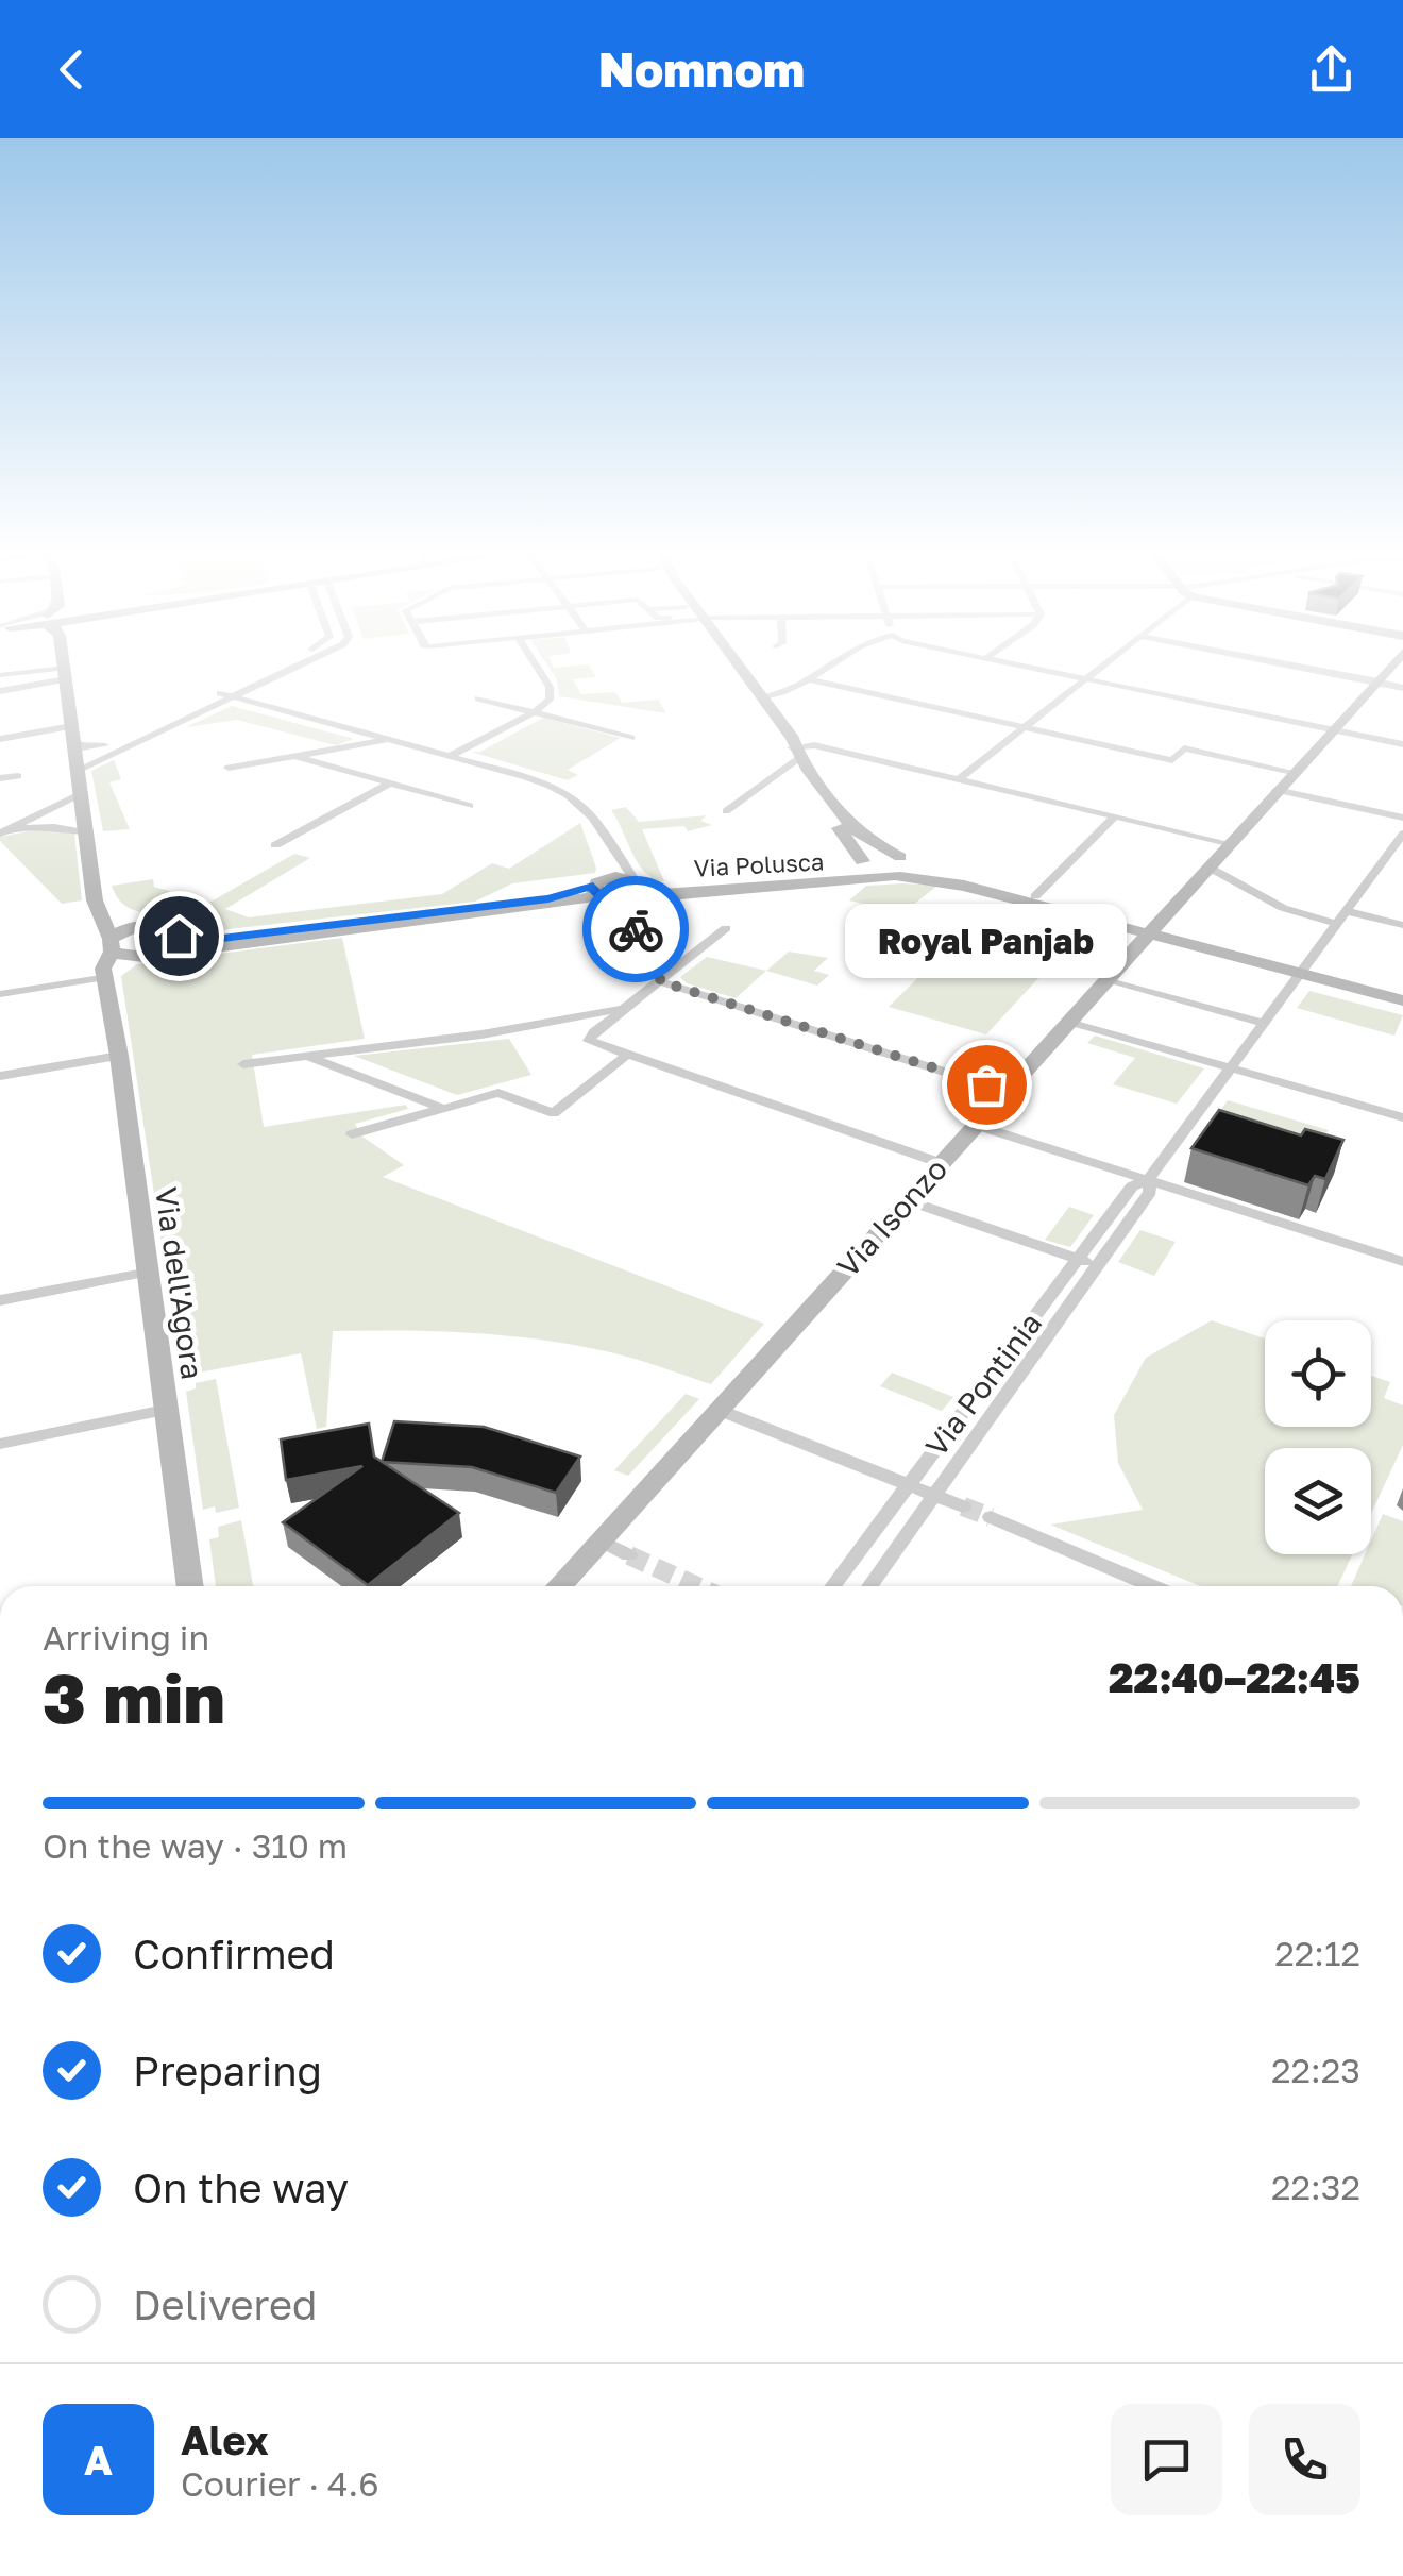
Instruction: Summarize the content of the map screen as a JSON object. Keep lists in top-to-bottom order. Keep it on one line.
{"streets":{"street":["Via Polusca","Via Isonzo","Via dell'Agora","Via Pontinia"]},"crossings":[["Via Polusca","Via Isonzo"]],"places":["Royal Panjab"],"page":{"header":"Nomnom","bubble":"Royal Panjab","heading":["3 min","Arriving in","22:40–22:45"],"panel":["Alex","Courier · 4.6"],"bar":"On the way · 310 m","list":[["Confirmed","22:12"],["Preparing","22:23"],["On the way","22:32"],"Delivered"],"round":"A"}}
